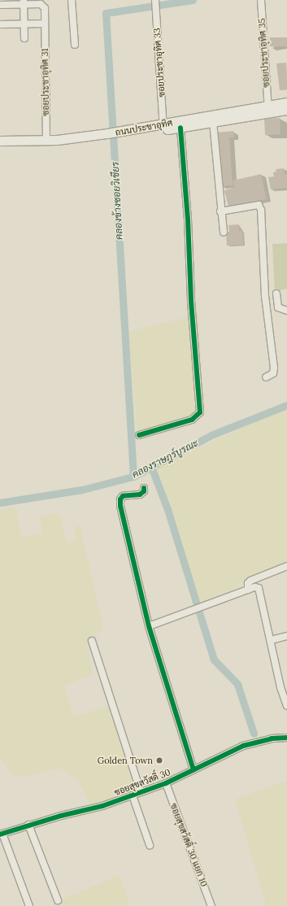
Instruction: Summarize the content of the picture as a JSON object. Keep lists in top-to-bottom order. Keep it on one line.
{"streets":{"main road":["ถนนประชาอุทิศ"],"street":["ซอยประชาอุทิศ 35","ซอยประชาอุทิศ 33","ซอยประชาอุทิศ 31","ซอยสุขสวัสดิ์ 30","ซอยสุขสวัสดิ์ 30 แยก 10"]},"crossings":[["ซอยประชาอุทิศ 35","ถนนประชาอุทิศ"],["ซอยประชาอุทิศ 33","ถนนประชาอุทิศ"],["ซอยประชาอุทิศ 31","ถนนประชาอุทิศ"],["ซอยสุขสวัสดิ์ 30","ซอยสุขสวัสดิ์ 30 แยก 10"]],"water":["คลองข้างซอยวิเชียร","คลองราษฎร์บูรณะ"],"places":["Golden Town"]}
